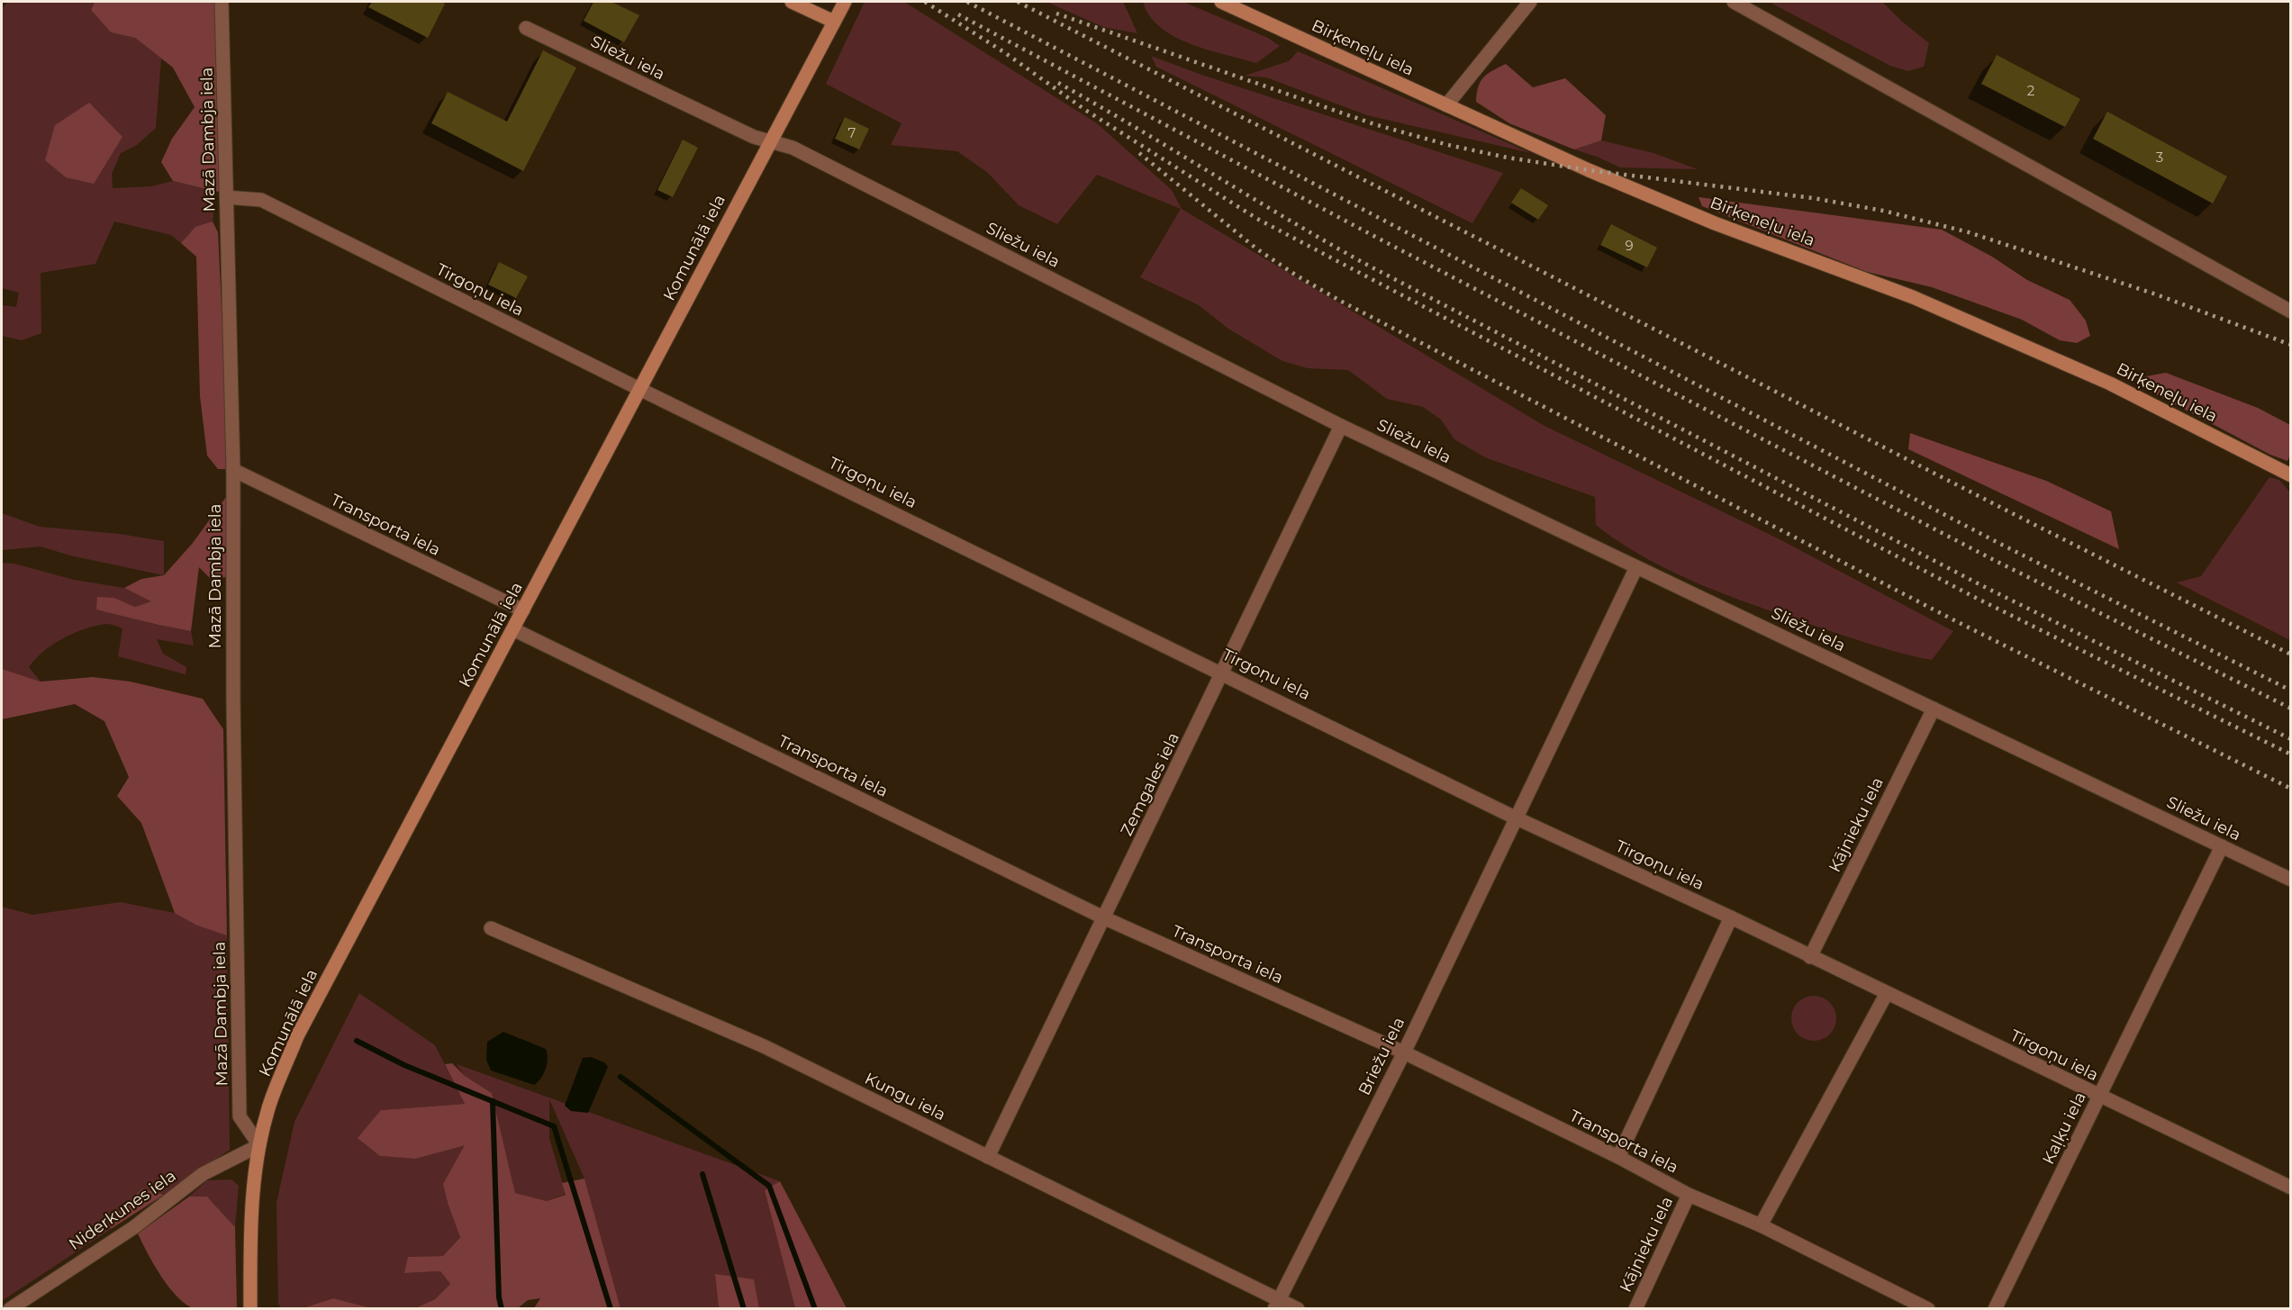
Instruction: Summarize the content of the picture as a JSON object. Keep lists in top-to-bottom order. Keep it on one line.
{"streets":{"street":["Birķeneļu iela","Sliežu iela","Mazā Dambja iela","Komunālā iela","Tirgoņu iela","Transporta iela","Zemgales iela","Kājnieku iela","Briežu iela","Kungu iela","Kaļķu iela","Niderkunes iela"]},"crossings":[["Sliežu iela","Komunālā iela"],["Sliežu iela","Zemgales iela"],["Sliežu iela","Kājnieku iela"],["Sliežu iela","Briežu iela"],["Sliežu iela","Kaļķu iela"],["Mazā Dambja iela","Komunālā iela"],["Mazā Dambja iela","Tirgoņu iela"],["Mazā Dambja iela","Transporta iela"],["Mazā Dambja iela","Niderkunes iela"],["Komunālā iela","Tirgoņu iela"],["Komunālā iela","Transporta iela"],["Komunālā iela","Niderkunes iela"],["Tirgoņu iela","Zemgales iela"],["Tirgoņu iela","Kājnieku iela"],["Tirgoņu iela","Briežu iela"],["Tirgoņu iela","Kaļķu iela"],["Transporta iela","Zemgales iela"],["Transporta iela","Kājnieku iela"],["Transporta iela","Briežu iela"],["Zemgales iela","Kungu iela"],["Briežu iela","Kungu iela"]],"house_numbers":["2","7","3","9"]}
